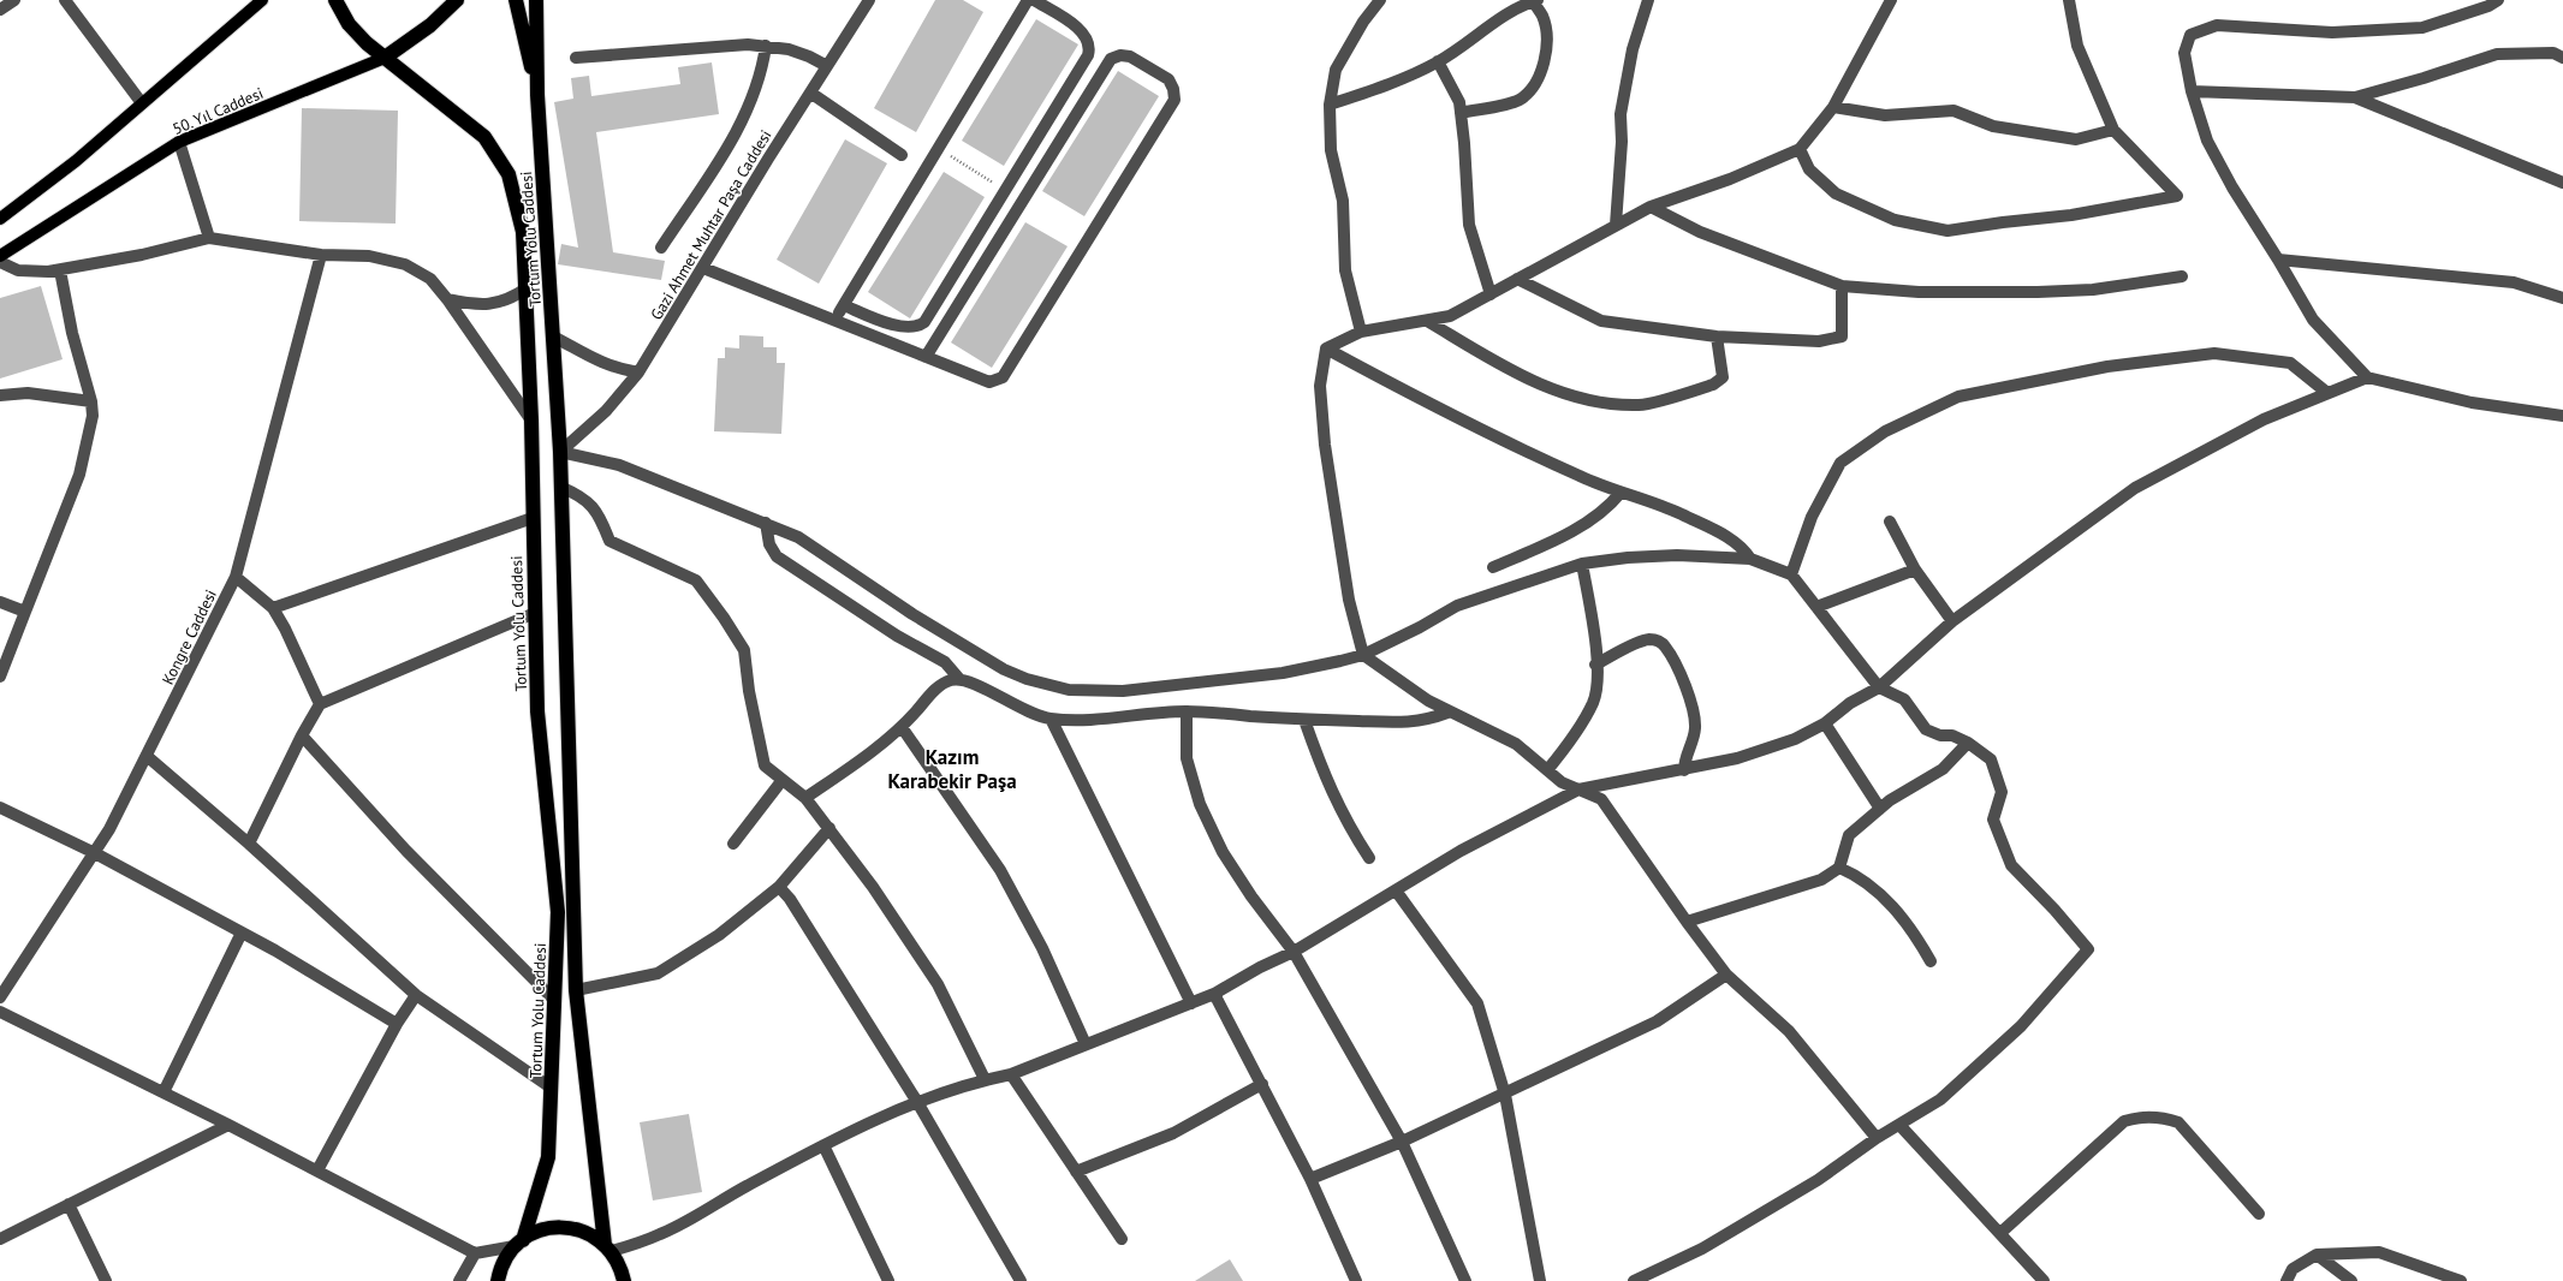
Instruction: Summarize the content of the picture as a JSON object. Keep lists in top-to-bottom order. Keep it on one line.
{"streets":{"highway":["Tortum Yolu Caddesi"],"main road":["50. Yıl Caddesi"],"street":["Gazi Ahmet Muhtar Paşa Caddesi","Kongre Caddesi"]},"crossings":[["50. Yıl Caddesi","Tortum Yolu Caddesi"],["Gazi Ahmet Muhtar Paşa Caddesi","Tortum Yolu Caddesi"]],"districts":["Kazım Karabekir Paşa"]}
